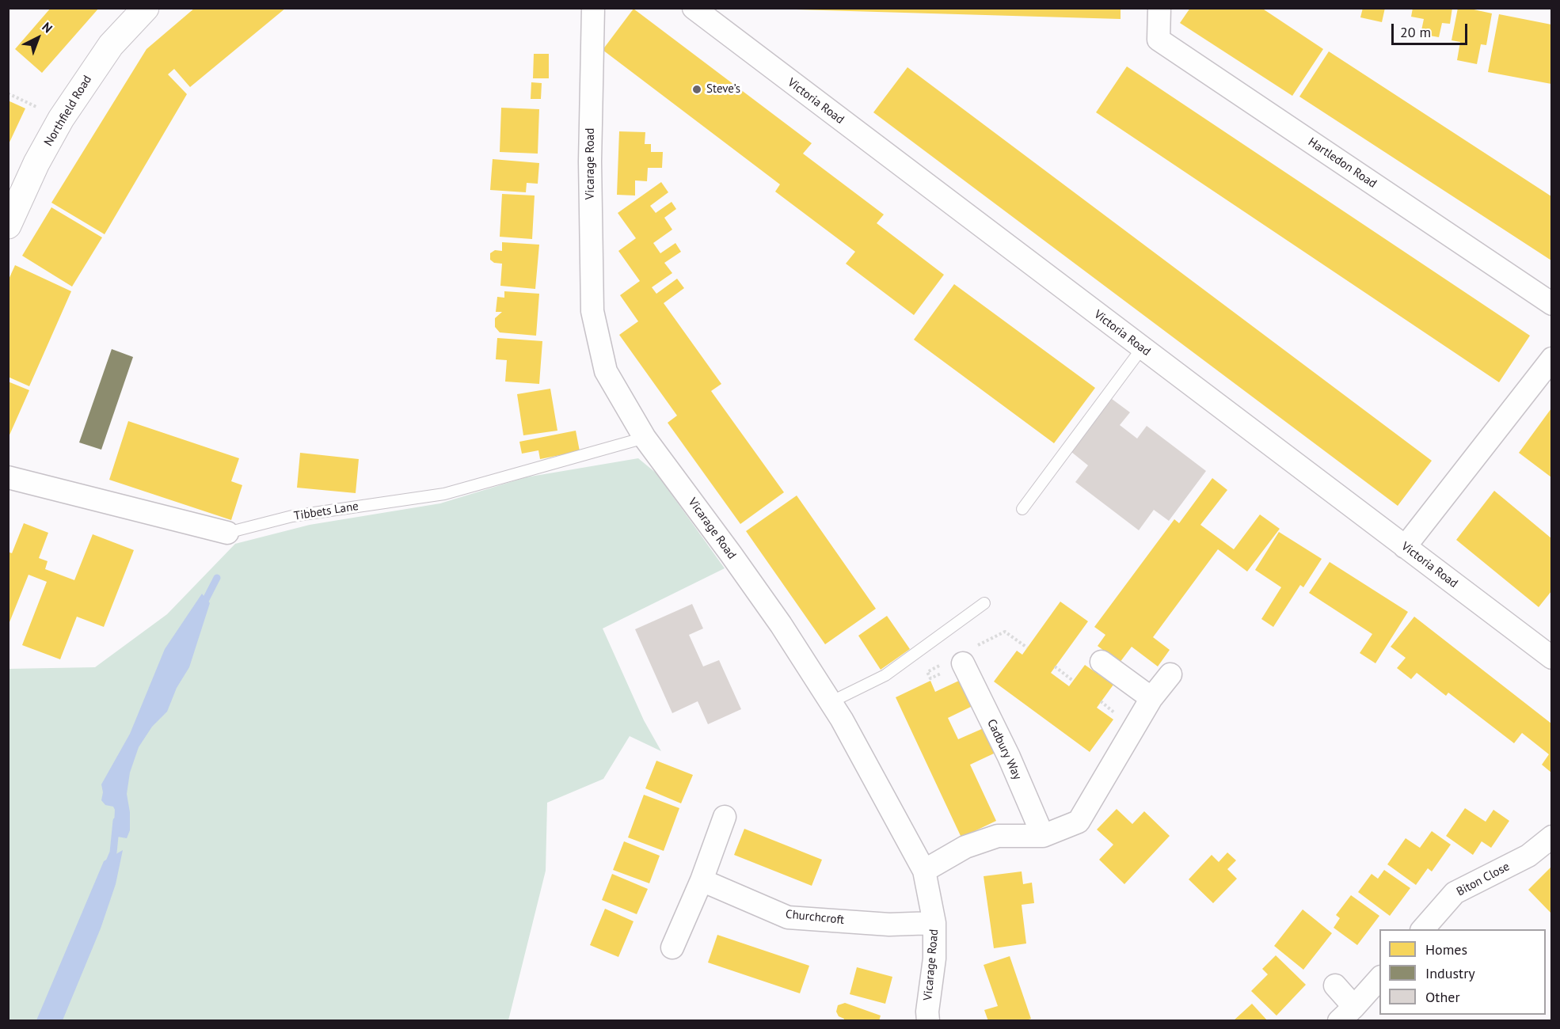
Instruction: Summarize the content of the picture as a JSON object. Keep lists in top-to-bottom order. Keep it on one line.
{"streets":{"street":["Victoria Road","Northfield Road","Hartledon Road","Vicarage Road","Tibbets Lane","Cadbury Way","Biton Close","Churchcroft"]},"crossings":[["Vicarage Road","Tibbets Lane"],["Vicarage Road","Churchcroft"]],"places":["Steve’s"],"legend":["Homes","Industry","Other"],"scale_bar":"20 m","north":"top right"}
